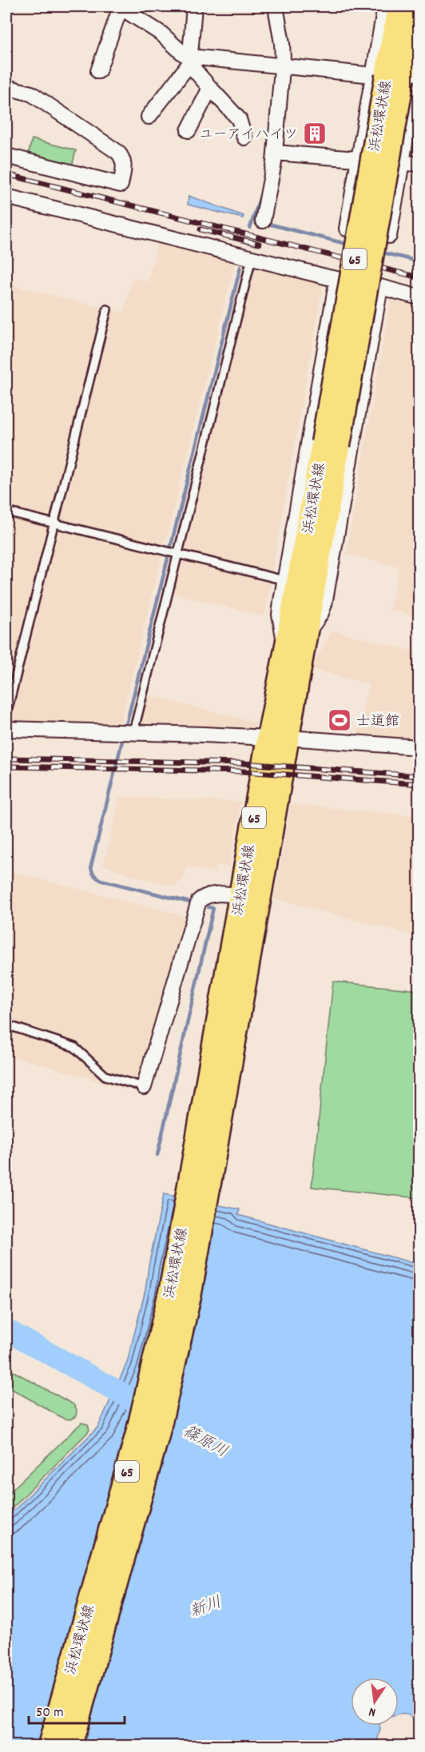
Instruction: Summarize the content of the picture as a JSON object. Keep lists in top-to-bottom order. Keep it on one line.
{"streets":{"main road":["浜松環状線","65"]},"water":["篠原川","新川"],"places":{"building":["ユーアイハイツ"],"sports":["士道館"]},"scale_bar":"50 m","north":"bottom"}
